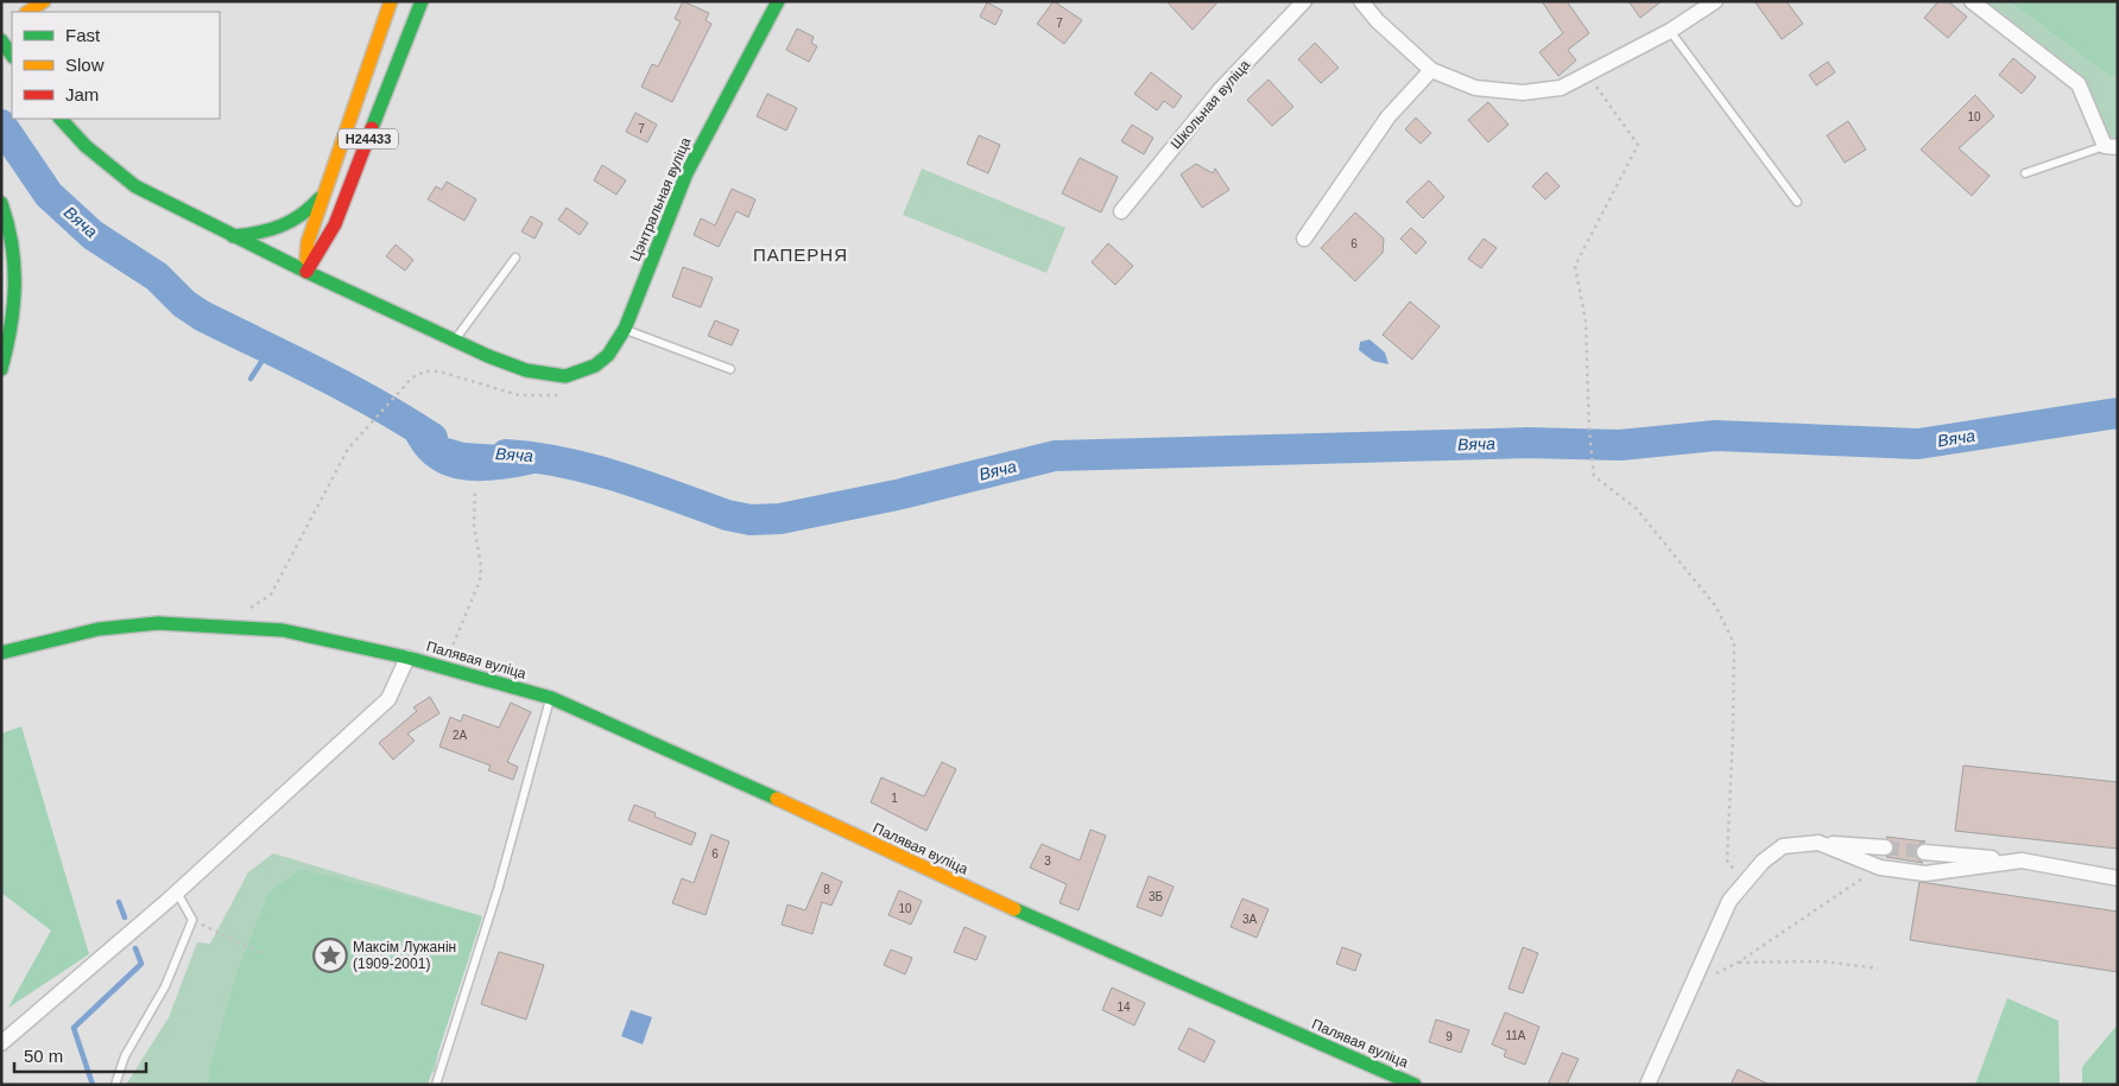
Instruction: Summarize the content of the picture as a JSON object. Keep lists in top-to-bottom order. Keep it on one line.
{"streets":{"main road":["Н24433","Цэнтральная вуліца","Палявая вуліца"],"street":["Школьная вуліца"]},"districts":["ПАПЕРНЯ"],"water":["Вяча"],"places":{"place":["Максiм Лужанiн (1909-2001)"]},"house_numbers":["7","10","7","6","2А","1","6","3","8","3Б","10","3А","14","11А","9"],"legend":["Fast","Slow","Jam"],"scale_bar":"50 m"}
